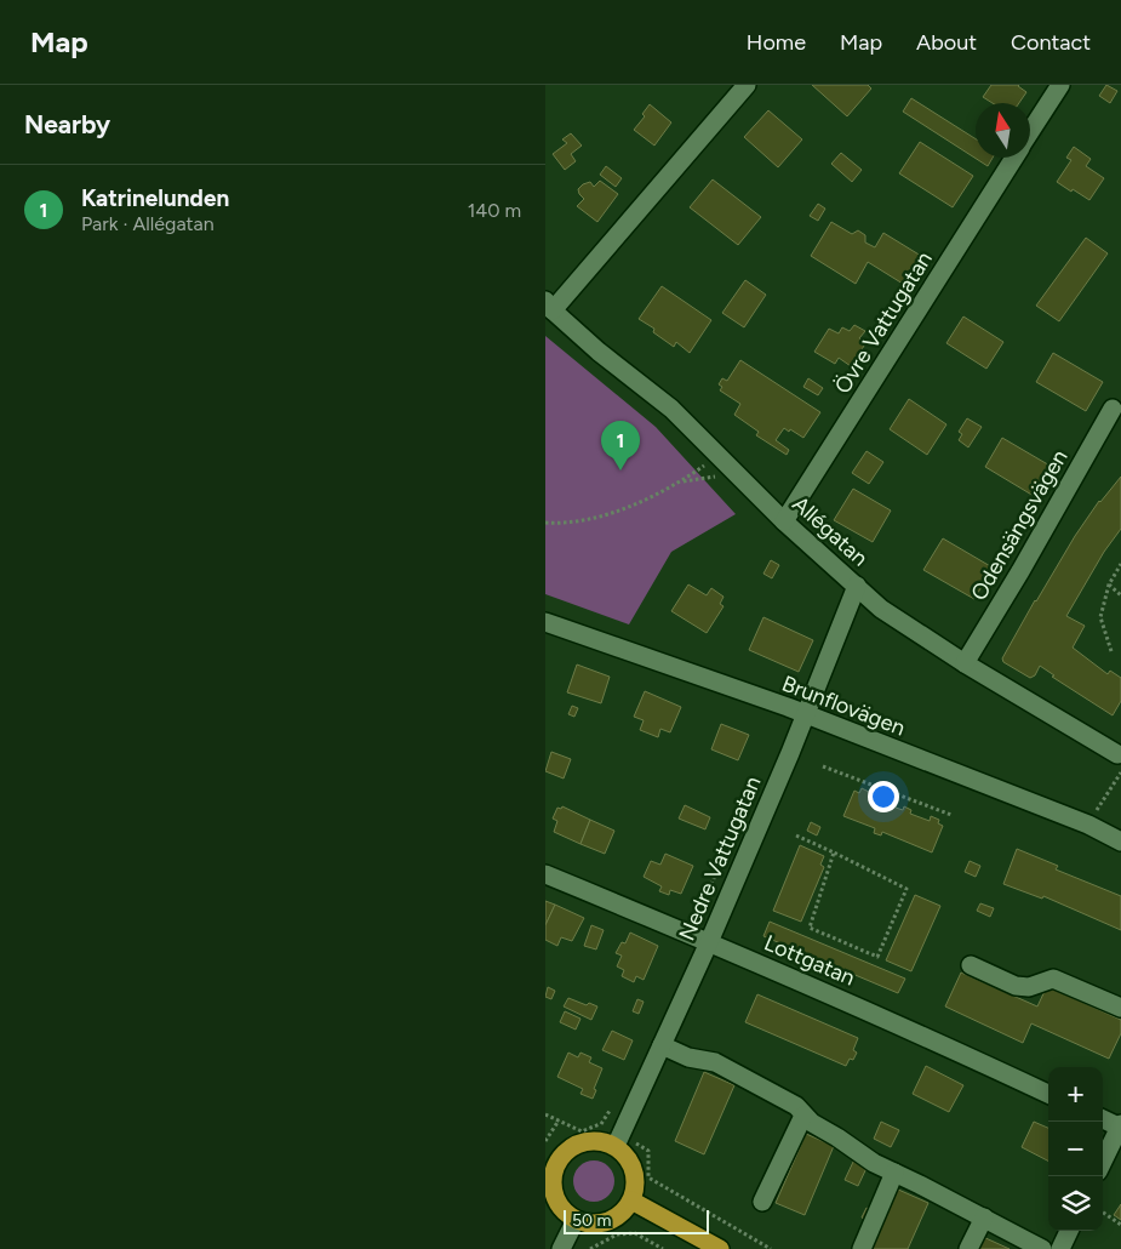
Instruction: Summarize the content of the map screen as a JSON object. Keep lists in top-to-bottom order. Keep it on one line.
{"streets":{"street":["Övre Vattugatan","Odensängsvägen","Allégatan","Brunflovägen","Nedre Vattugatan","Lottgatan"]},"crossings":[["Övre Vattugatan","Allégatan"],["Odensängsvägen","Allégatan"],["Allégatan","Nedre Vattugatan"],["Brunflovägen","Nedre Vattugatan"],["Nedre Vattugatan","Lottgatan"]],"scale_bar":"50 m","north":"top","page":{"header":"Map","nav":["Home","Map","About","Contact"],"heading":"Nearby","list":[{"mark":"1","name":"Katrinelunden","note":"Park · Allégatan","value":"140 m"}],"pins":"1","map_buttons":["+","−"],"scale":"50 m"}}
